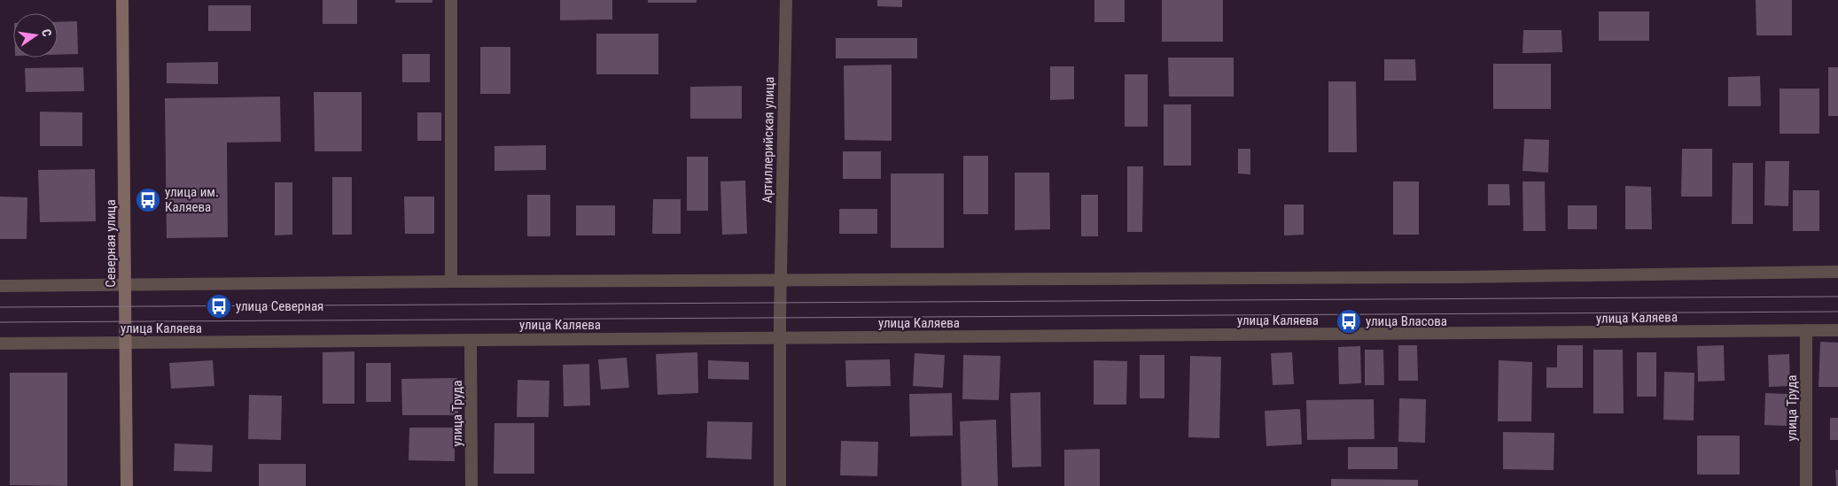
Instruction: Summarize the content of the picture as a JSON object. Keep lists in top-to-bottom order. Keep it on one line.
{"streets":{"main road":["Северная улица"],"street":["Артиллерийская улица","улица Каляева","улица Труда"]},"crossings":[["Артиллерийская улица","улица Каляева"],["Северная улица","улица Каляева"],["улица Каляева","улица Труда"]],"places":{"bus stop":["улица им. Каляева","улица Северная","улица Власова"]},"north":"right"}
